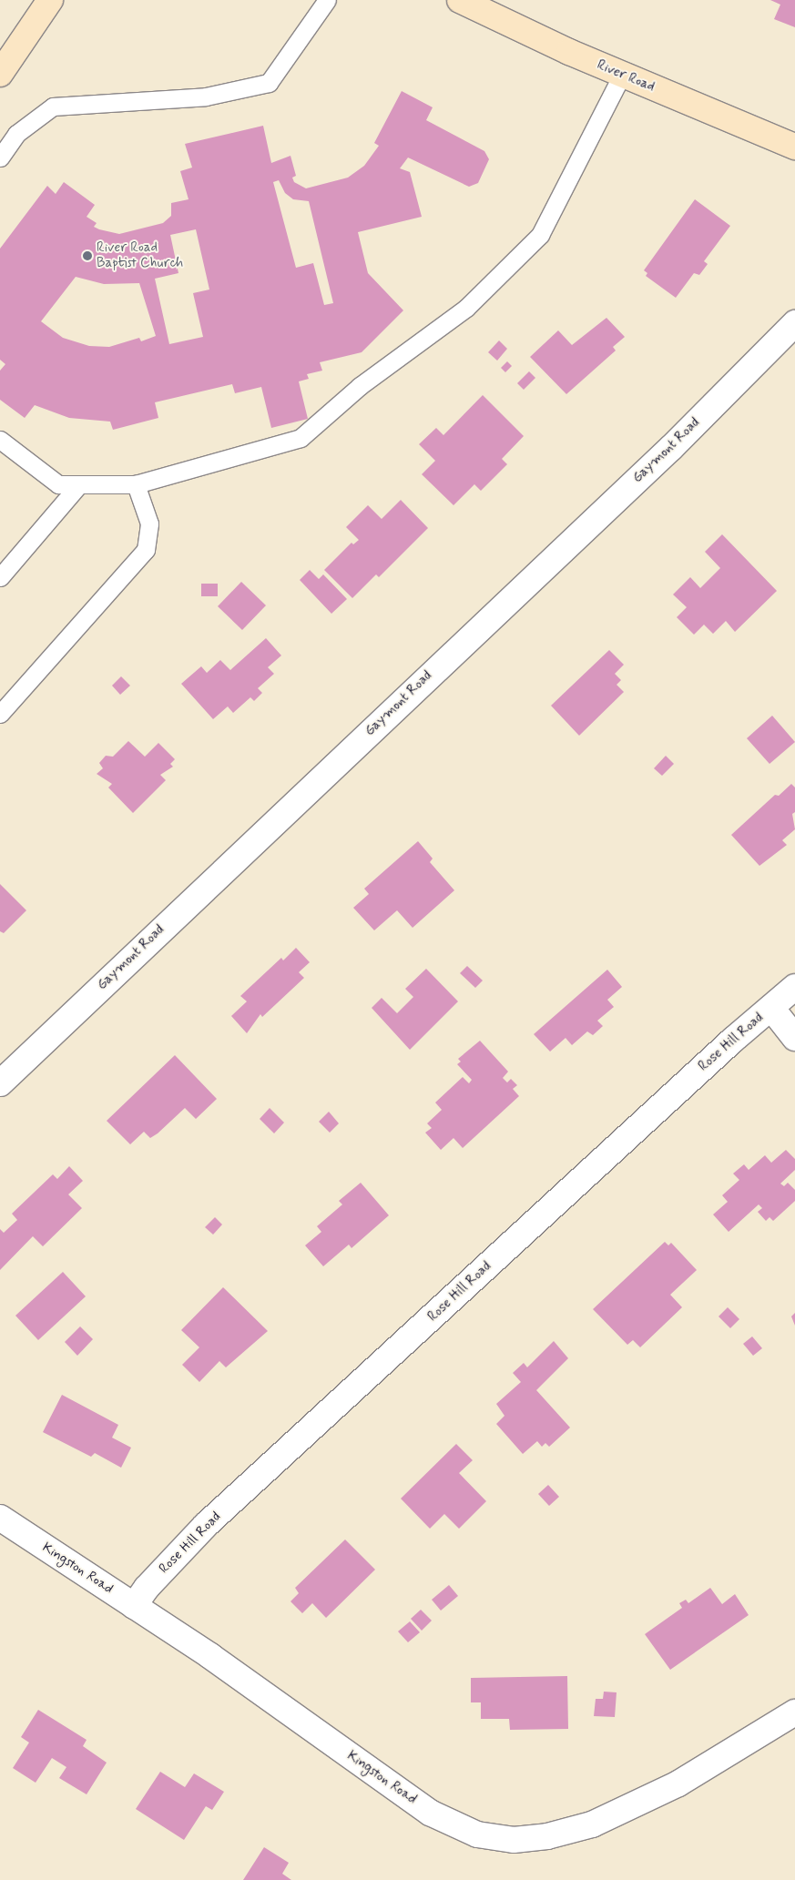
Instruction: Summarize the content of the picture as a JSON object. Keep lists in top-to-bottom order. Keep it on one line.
{"streets":{"main road":["River Road"],"street":["Gaymont Road","Rose Hill Road","Kingston Road"]},"crossings":[["Rose Hill Road","Kingston Road"]],"places":["River Road Baptist Church"]}
